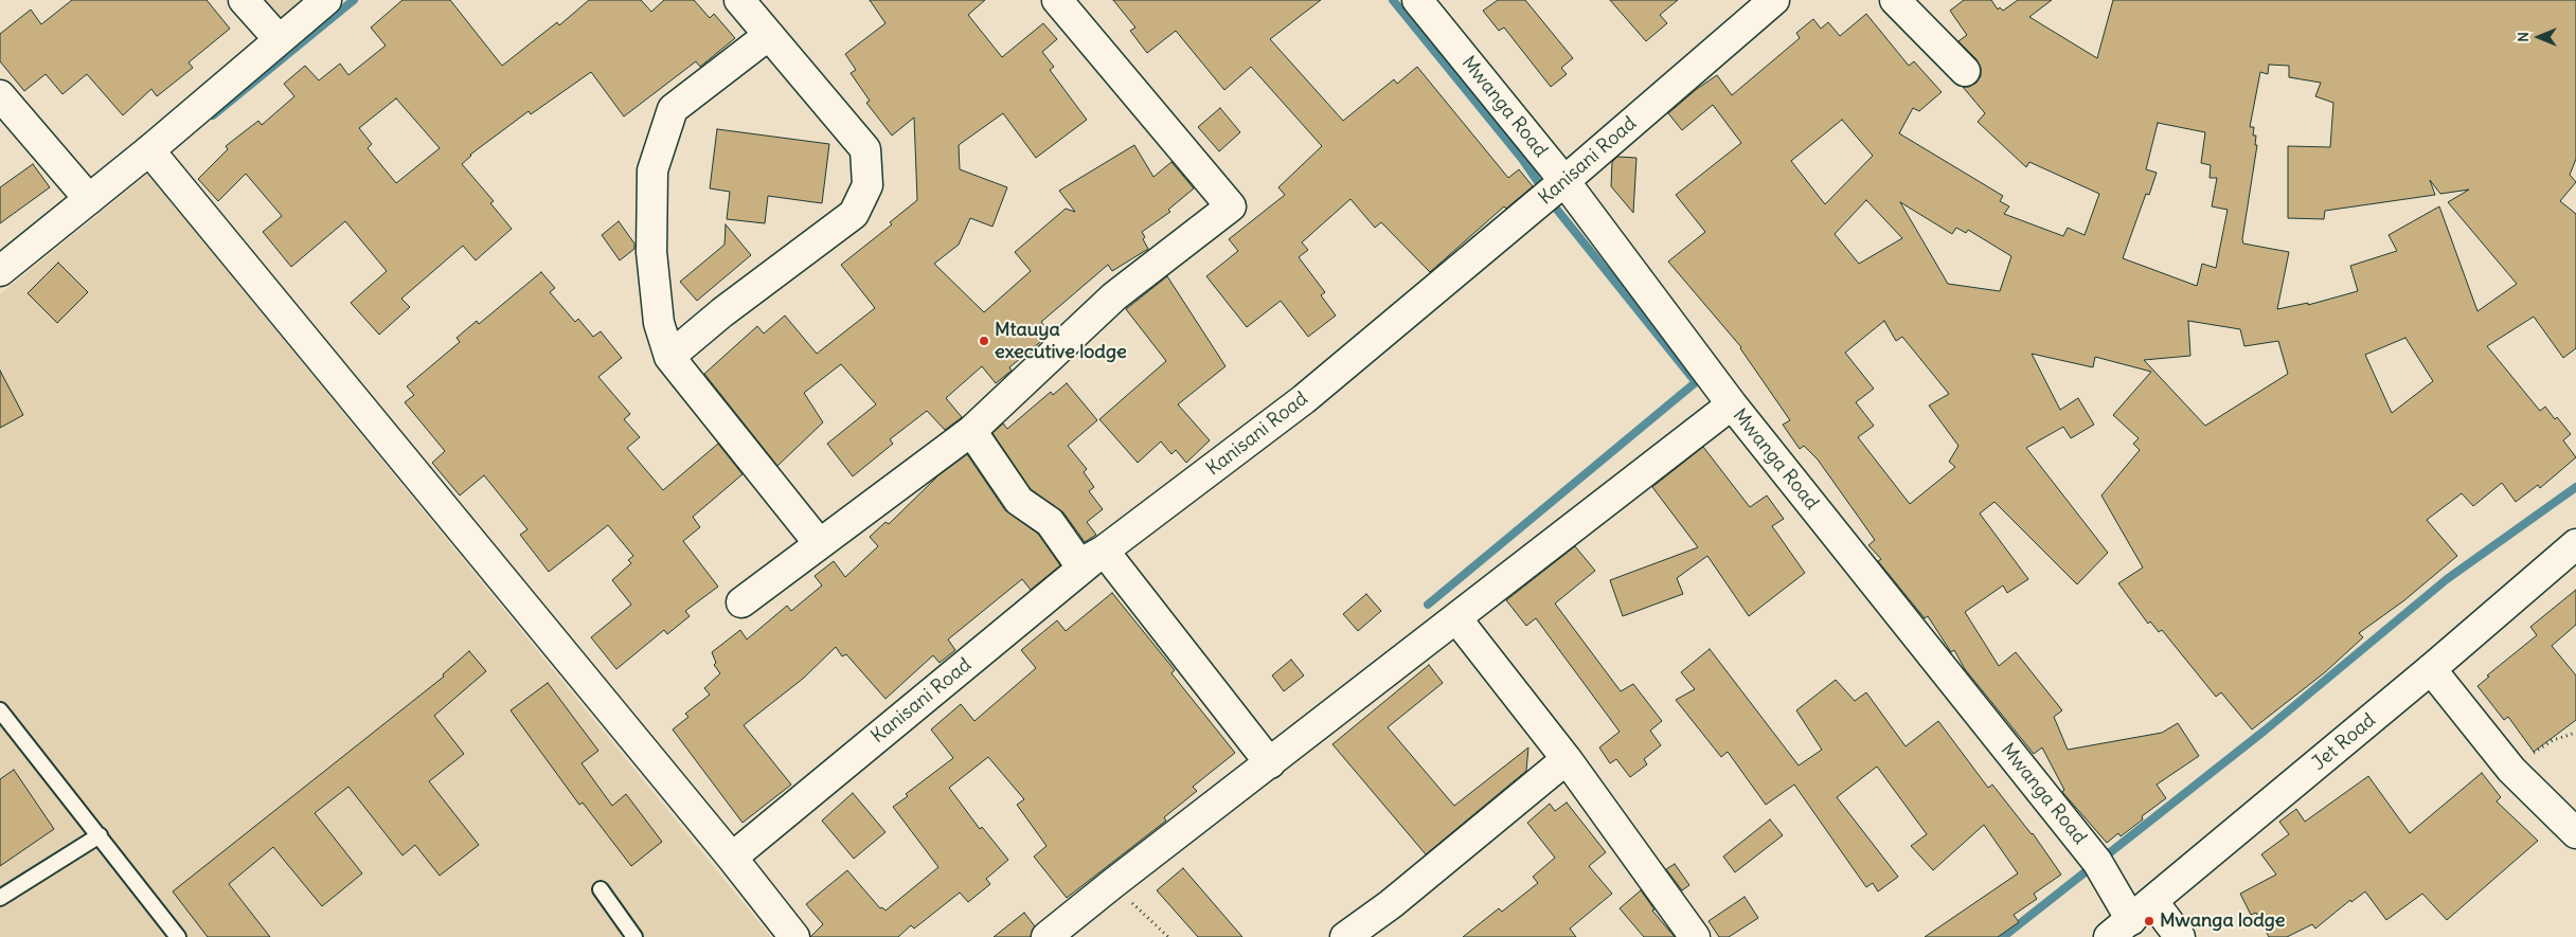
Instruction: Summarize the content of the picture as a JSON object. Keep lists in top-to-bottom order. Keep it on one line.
{"streets":{"street":["Mwanga Road","Kanisani Road","Jet Road"]},"crossings":[["Mwanga Road","Kanisani Road"],["Mwanga Road","Jet Road"]],"places":["Mtauya executive lodge","Mwanga lodge"],"north":"left"}
